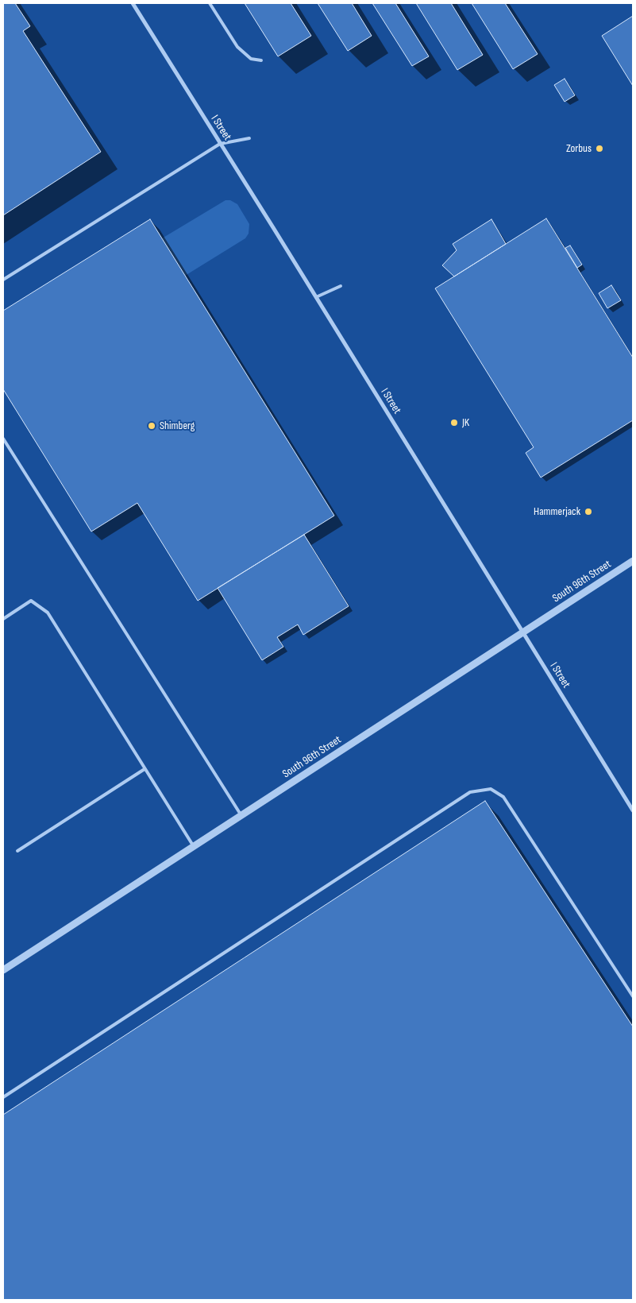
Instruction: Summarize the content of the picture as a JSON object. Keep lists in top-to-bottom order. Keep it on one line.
{"streets":{"street":["I Street","South 96th Street"]},"crossings":[["I Street","South 96th Street"]],"places":["Zorbus","JK","Shimberg","Hammerjack"]}
